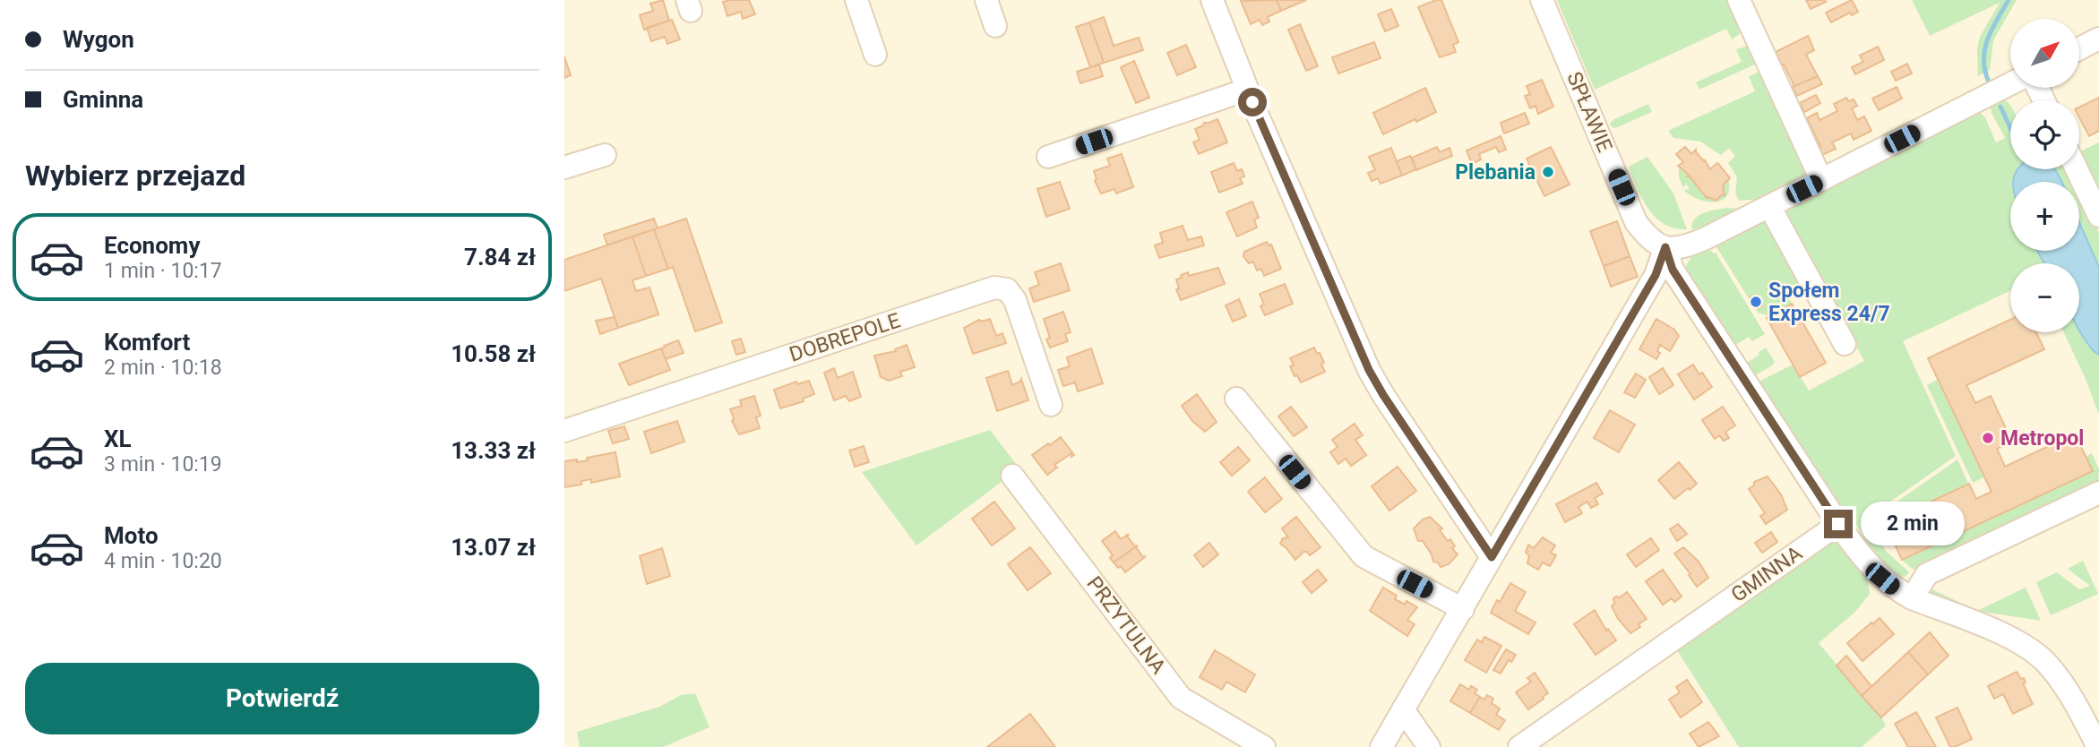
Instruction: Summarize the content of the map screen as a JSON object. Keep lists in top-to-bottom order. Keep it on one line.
{"streets":{"street":["SPŁAWIE","DOBREPOLE","GMINNA","PRZYTULNA"]},"places":["Plebania","Społem Express 24/7","Metropol"],"north":"top right","page":{"banner":["Wygon","Gminna"],"map_buttons":["+","−"],"heading":"Wybierz przejazd","list":[{"name":"Economy","note":"1 min · 10:17","value":"7.84 zł"},{"name":"Komfort","note":"2 min · 10:18","value":"10.58 zł"},{"name":"XL","note":"3 min · 10:19","value":"13.33 zł"},{"name":"Moto","note":"4 min · 10:20","value":"13.07 zł"}],"bubble":"2 min","buttons":"Potwierdź"}}
